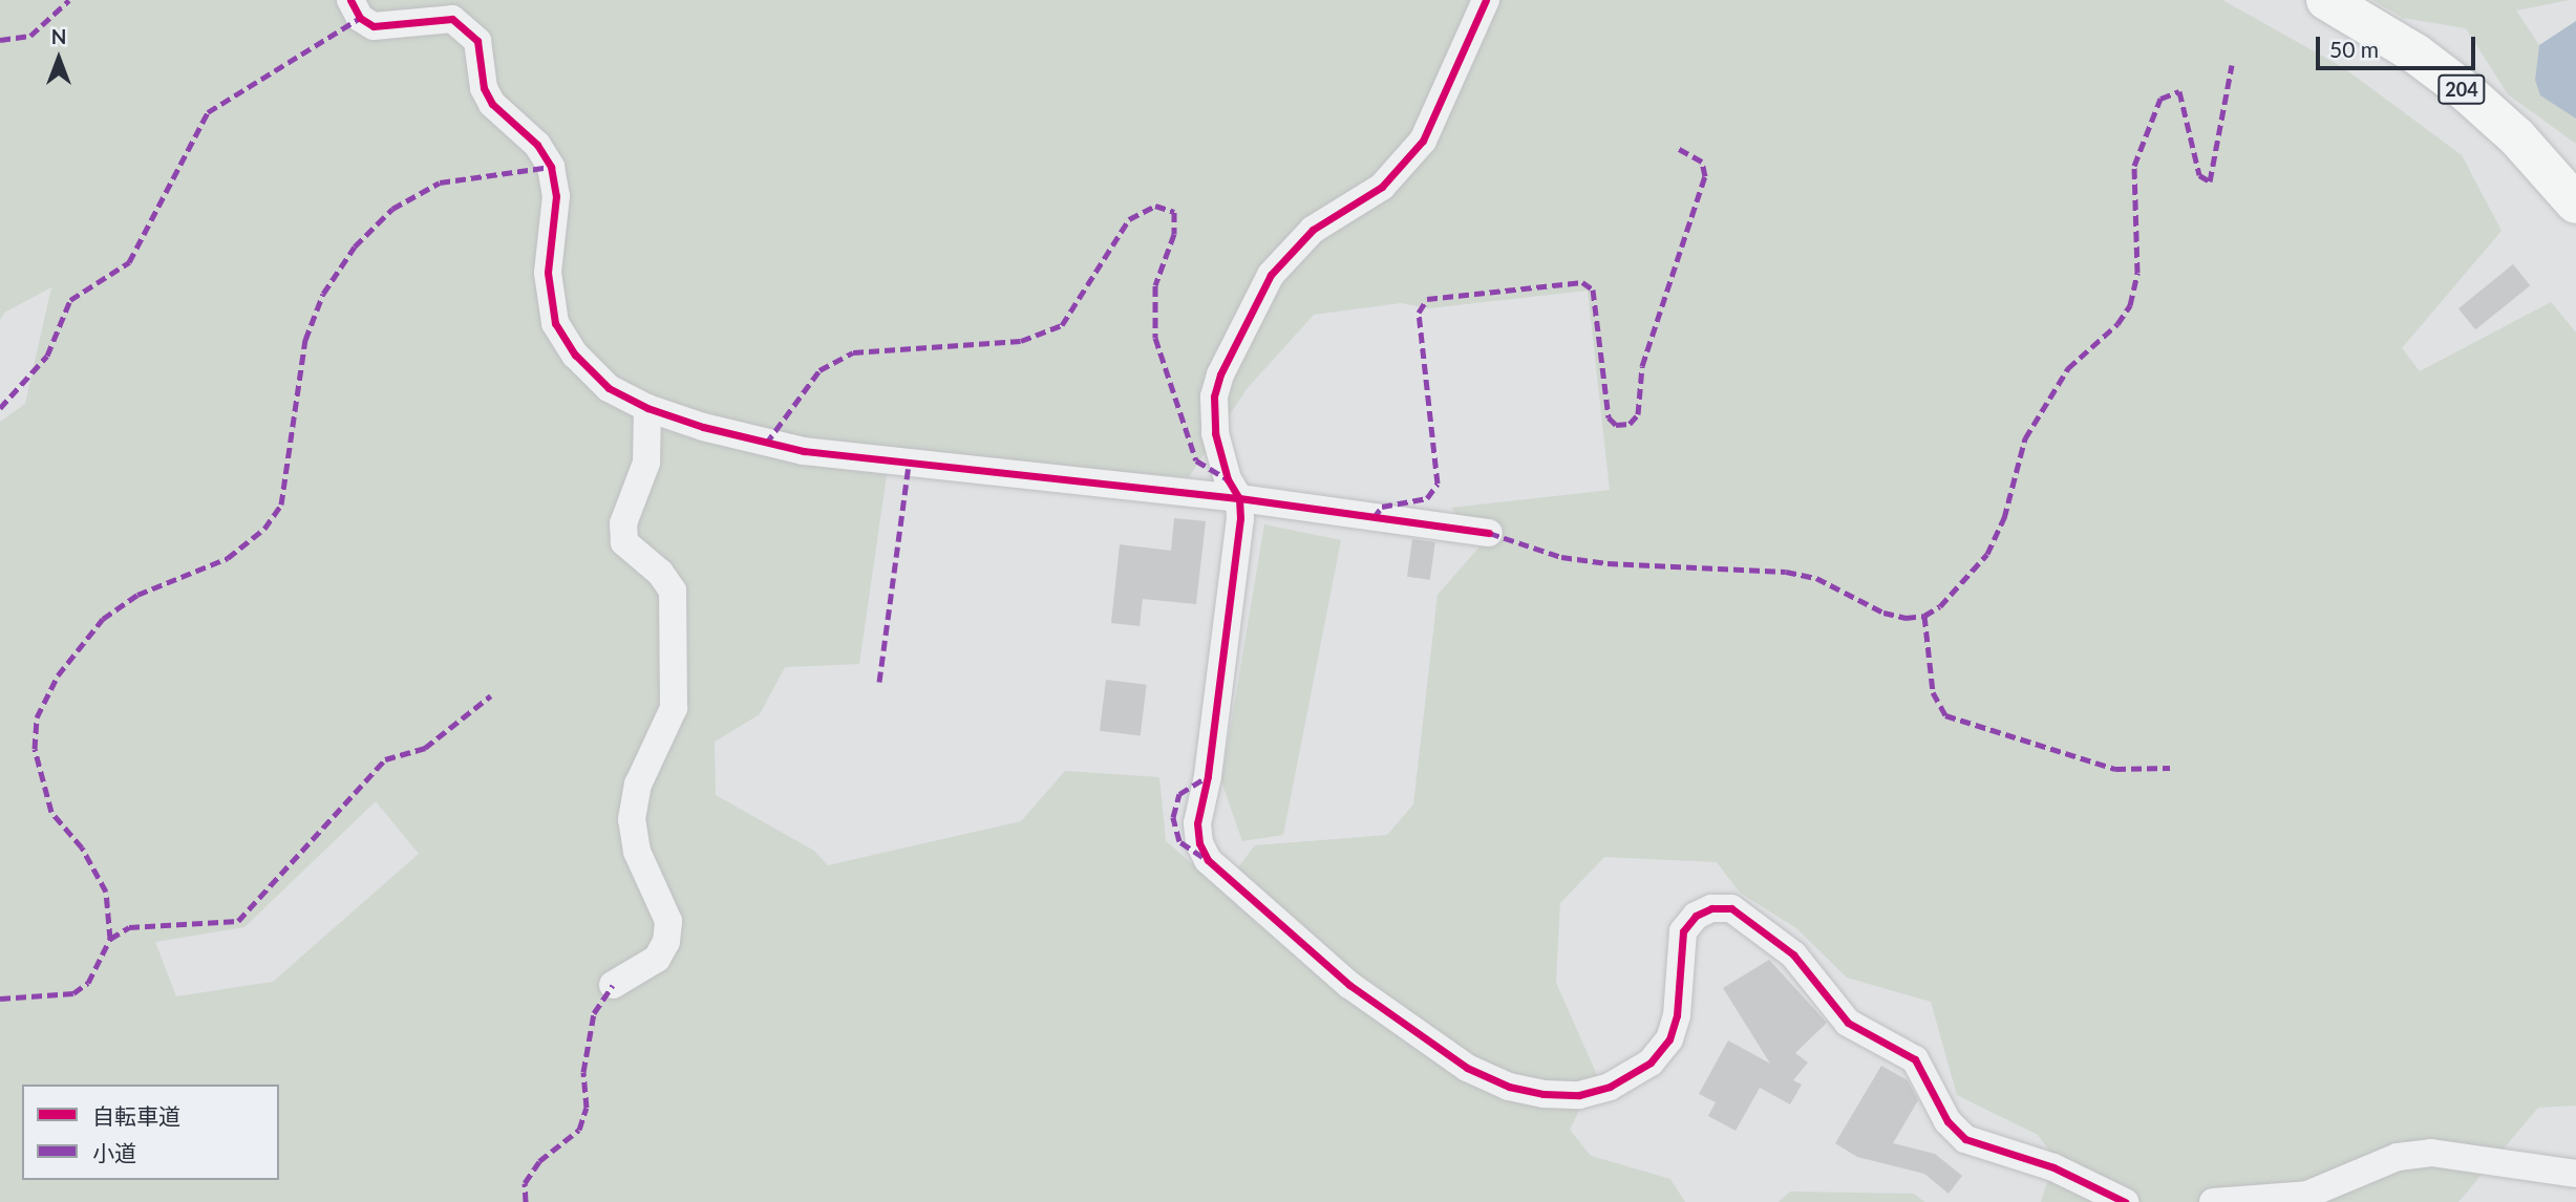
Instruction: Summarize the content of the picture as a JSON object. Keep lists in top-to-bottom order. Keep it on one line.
{"streets":{"highway":["204"]},"legend":["自転車道","小道"],"scale_bar":"50 m","north":"top"}
